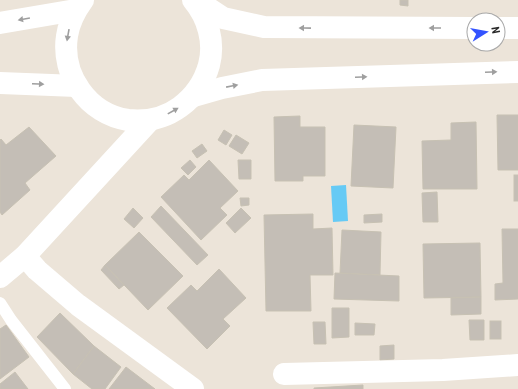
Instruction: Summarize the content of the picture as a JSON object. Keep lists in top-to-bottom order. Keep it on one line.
{"north":"right"}
